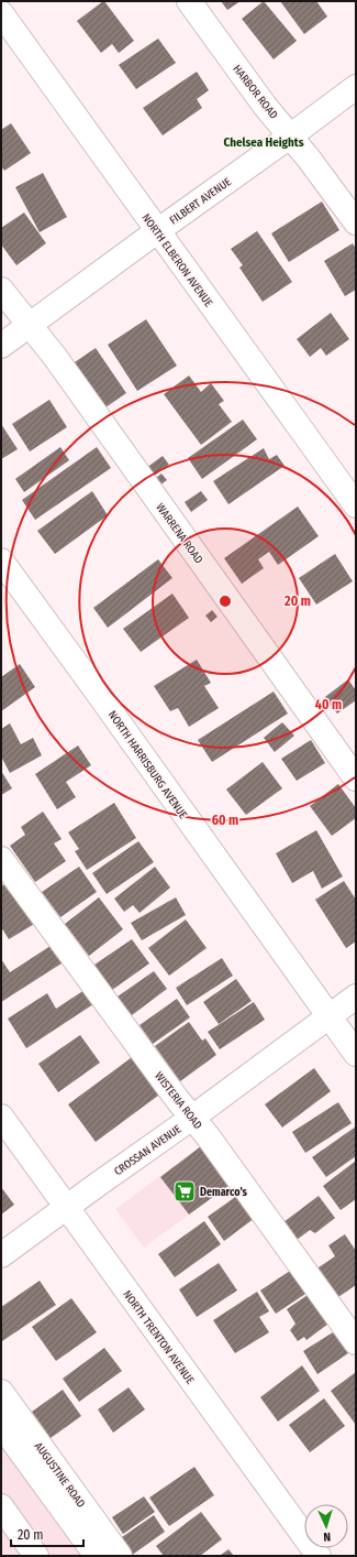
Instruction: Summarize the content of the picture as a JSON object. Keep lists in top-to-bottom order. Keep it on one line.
{"streets":{"street":["HARBOR ROAD","FILBERT AVENUE","NORTH ELBERON AVENUE","WARRENA ROAD","NORTH HARRISBURG AVENUE","WISTERIA ROAD","CROSSAN AVENUE","NORTH TRENTON AVENUE","AUGUSTINE ROAD"]},"crossings":[["HARBOR ROAD","FILBERT AVENUE"],["FILBERT AVENUE","NORTH ELBERON AVENUE"],["FILBERT AVENUE","WARRENA ROAD"],["NORTH HARRISBURG AVENUE","CROSSAN AVENUE"],["WISTERIA ROAD","CROSSAN AVENUE"],["CROSSAN AVENUE","NORTH TRENTON AVENUE"]],"districts":["Chelsea Heights"],"places":{"supermarket":["Demarco's"]},"scale_bar":"20 m","north":"bottom","rings":["20 m","40 m","60 m"]}
